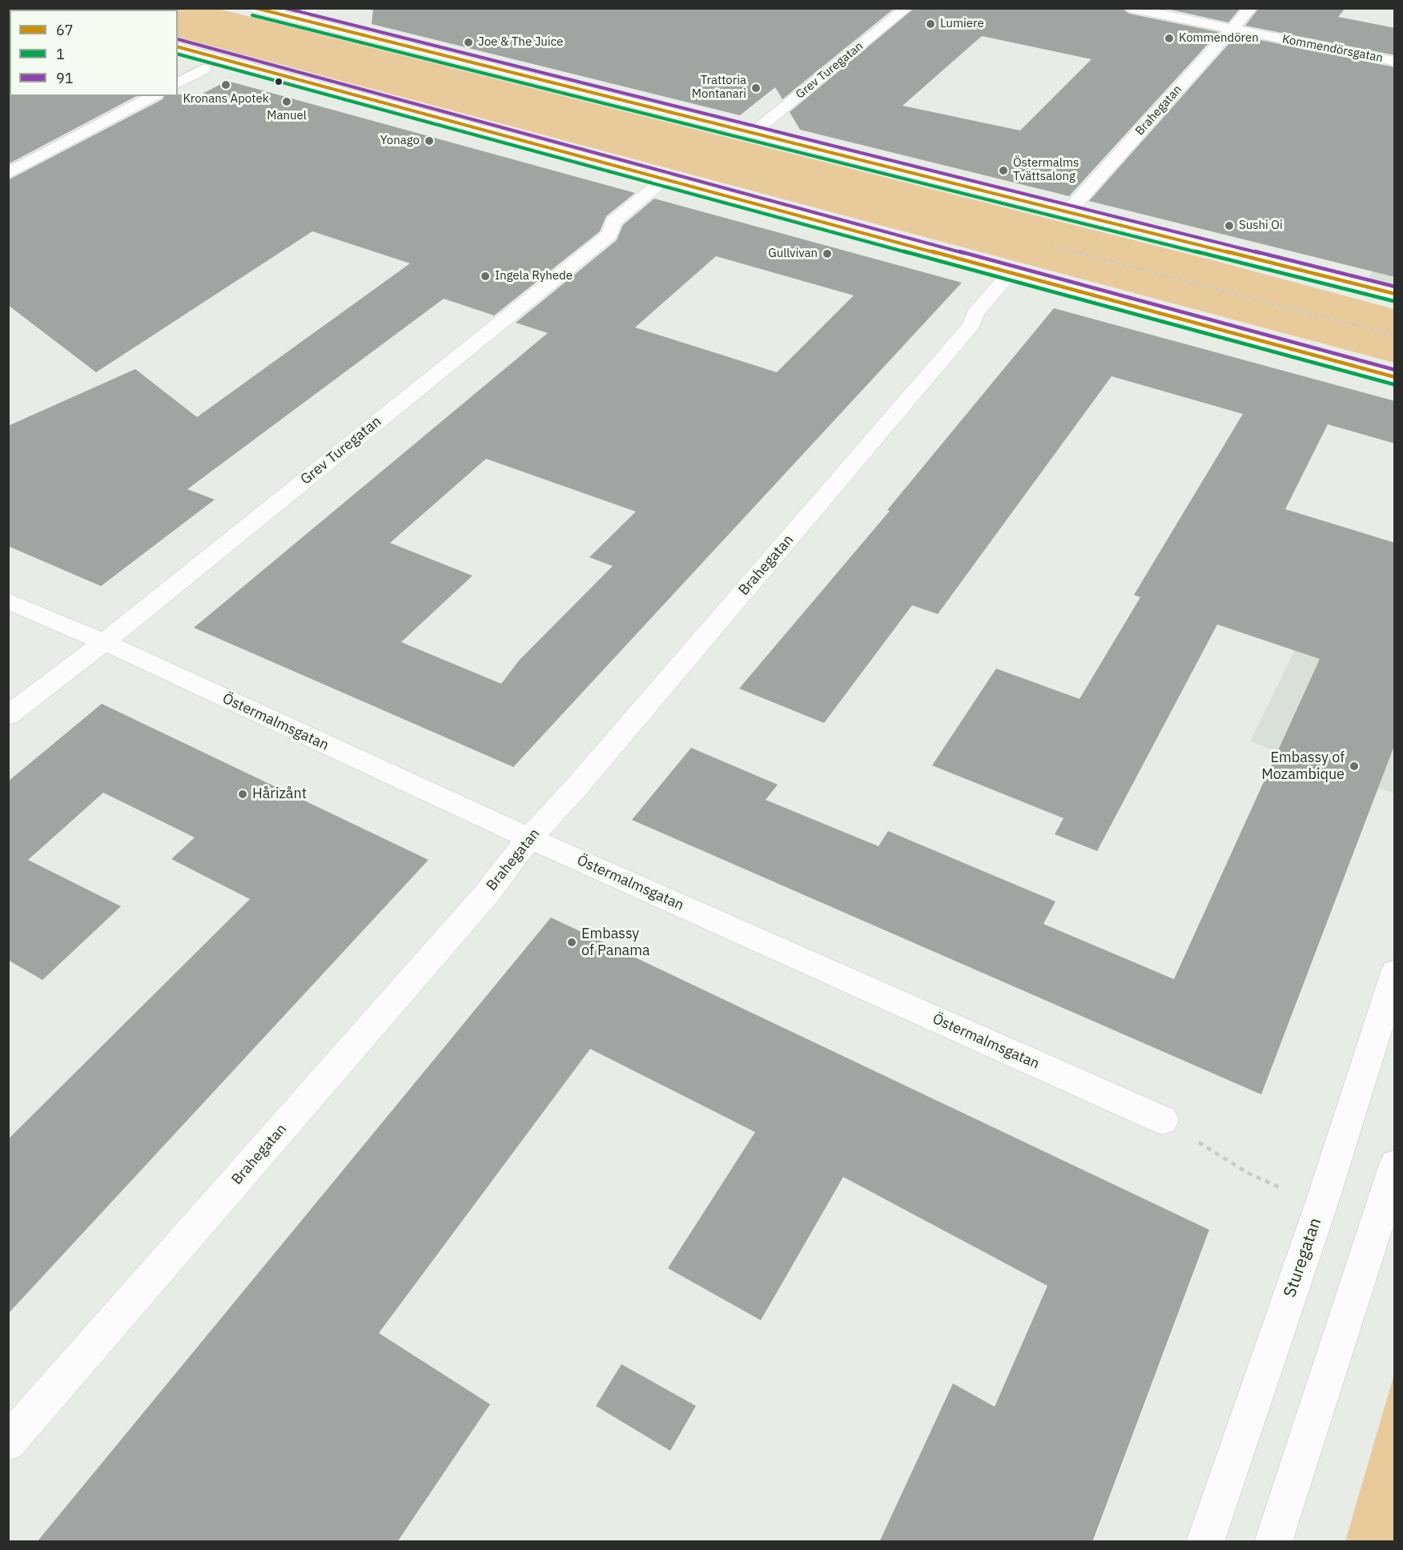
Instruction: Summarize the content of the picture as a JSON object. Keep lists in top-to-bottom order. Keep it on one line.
{"streets":{"street":["Kommendörsgatan","Grev Turegatan","Brahegatan","Östermalmsgatan","Sturegatan"]},"crossings":[["Kommendörsgatan","Brahegatan"],["Grev Turegatan","Östermalmsgatan"],["Brahegatan","Östermalmsgatan"]],"places":["Lumiere","Kommendören","Joe & The Juice","Kronans Apotek","Trattoria Montanari","Manuel","Yonago","Östermalms Tvättsalong","Sushi Oi","Gullvivan","Ingela Ryhede","Embassy of Mozambique","Hårizånt","Embassy of Panama"],"lines":["transit line 67","transit line 91","transit line 1"],"legend":["67","1","91"]}
